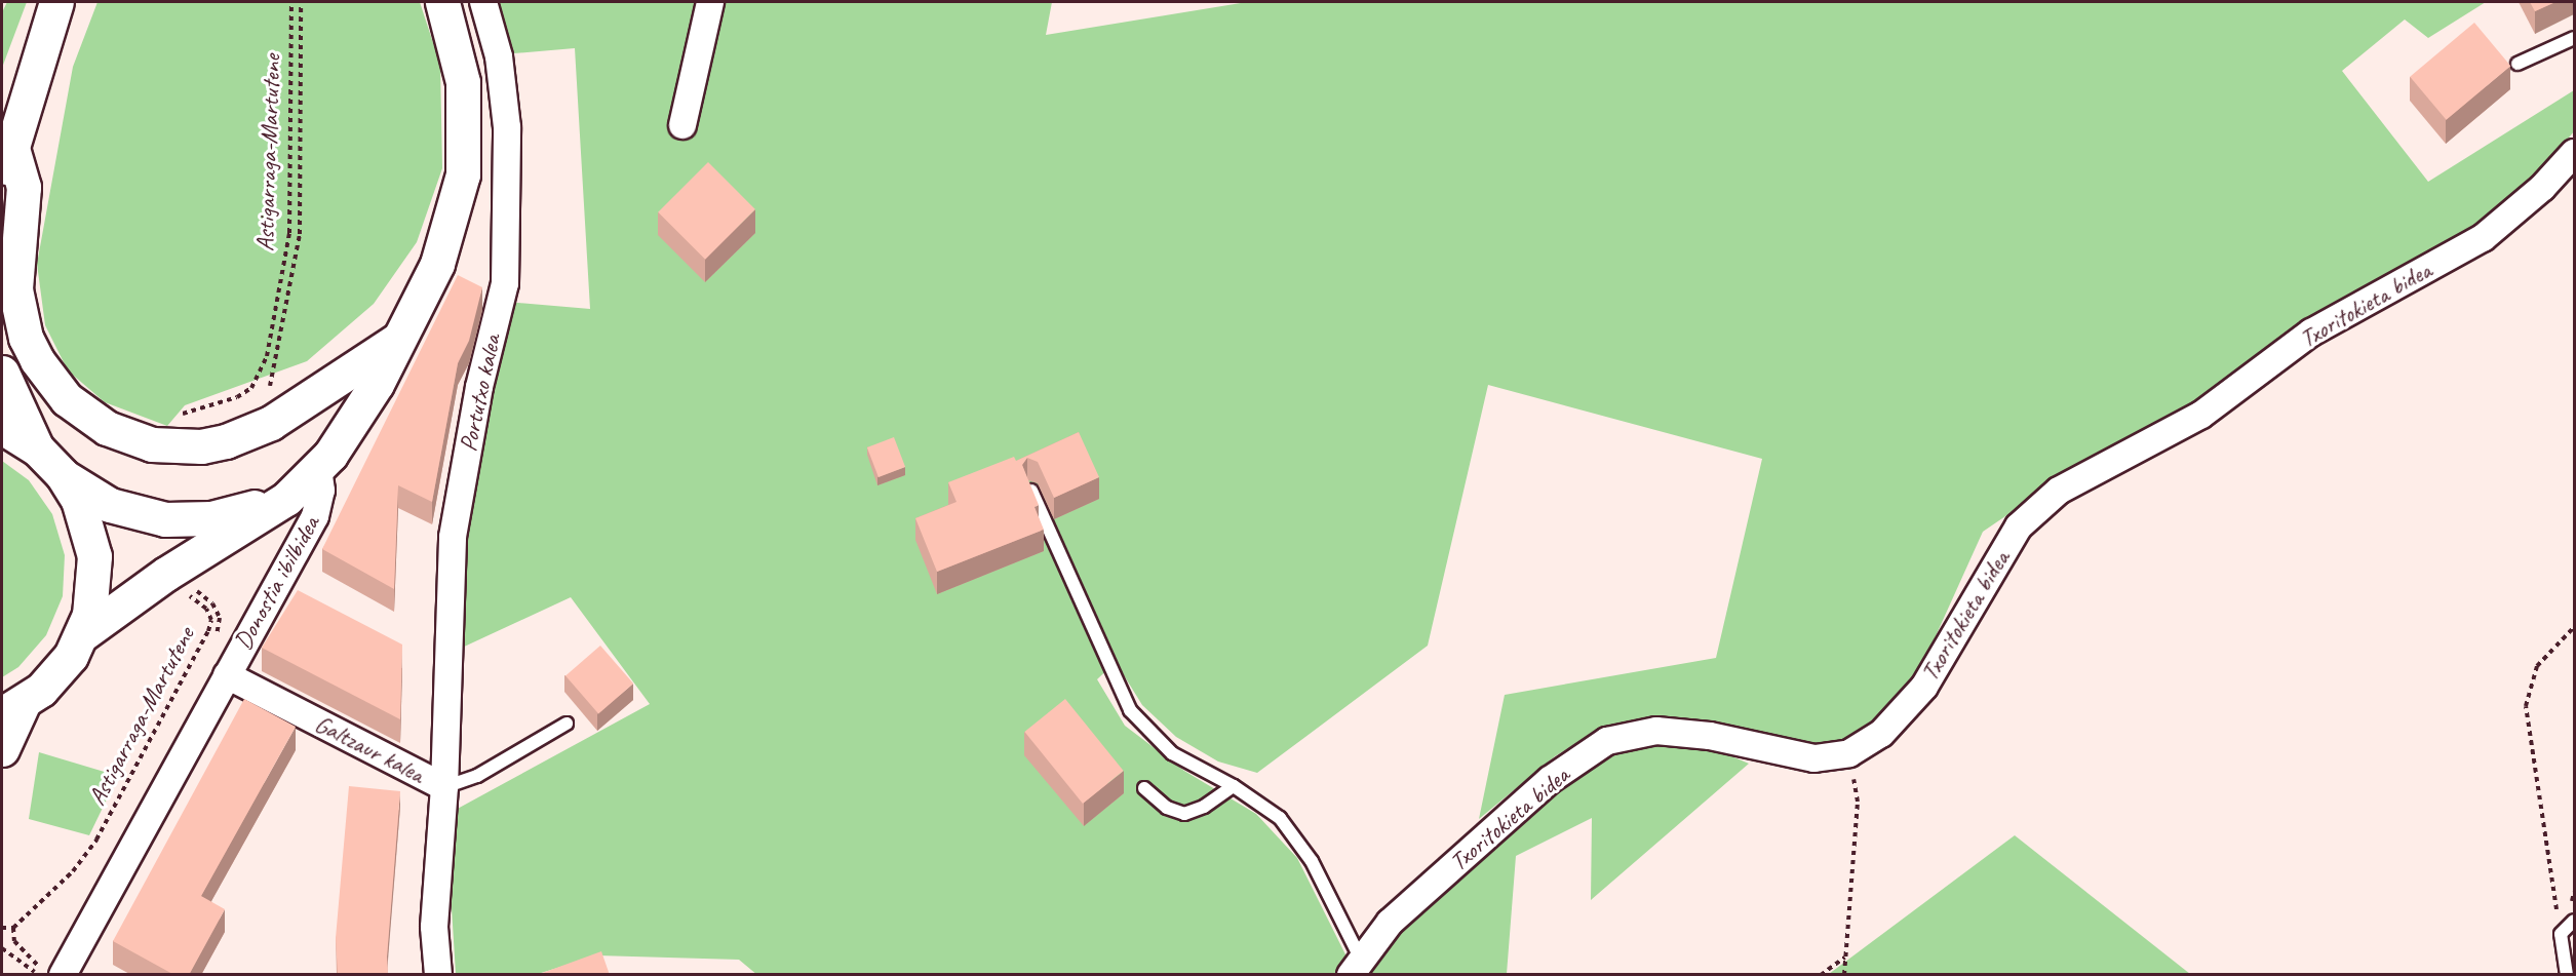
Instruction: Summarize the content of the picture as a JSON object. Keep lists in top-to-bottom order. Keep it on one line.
{"streets":{"street":["Txoritokieta bidea","Portutxo kalea","Donostia ibilbidea","Galtzaur kalea"],"path":["Astigarraga-Martutene"]},"crossings":[["Portutxo kalea","Galtzaur kalea"],["Donostia ibilbidea","Galtzaur kalea"]]}
